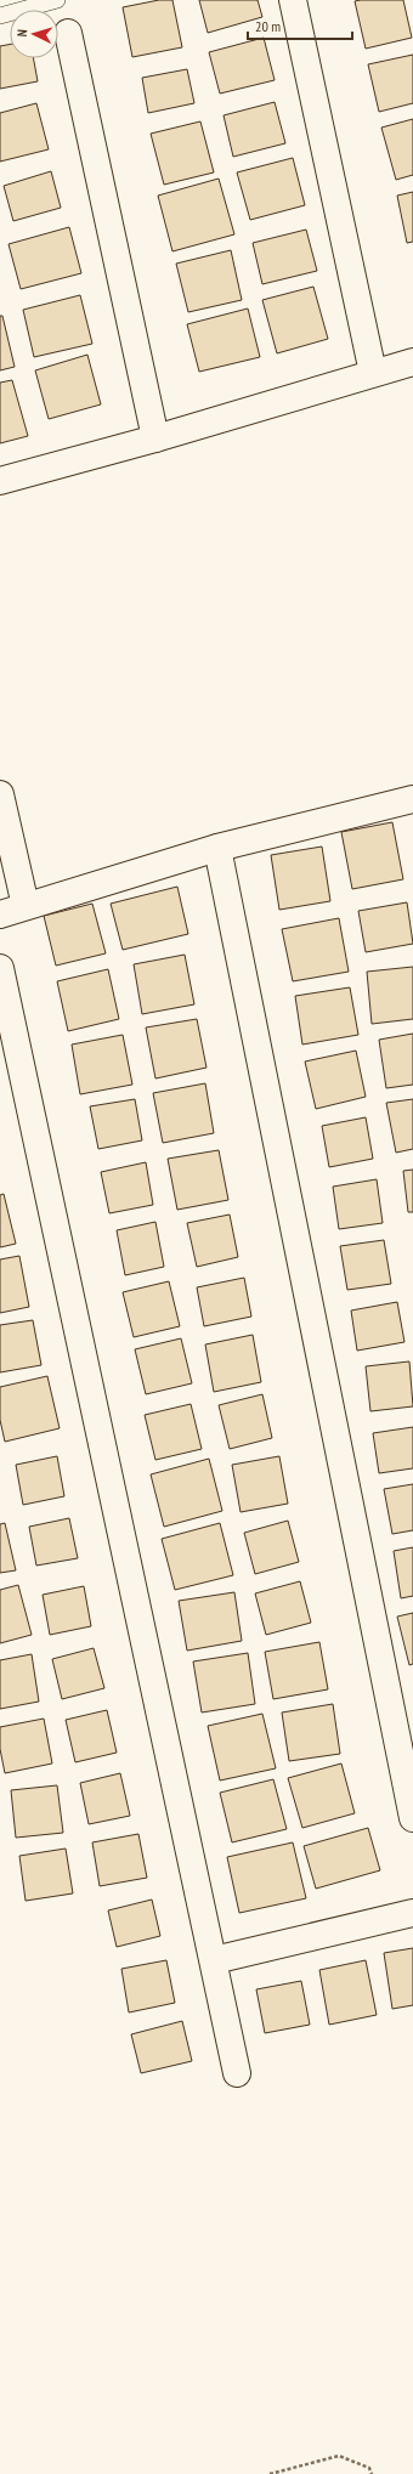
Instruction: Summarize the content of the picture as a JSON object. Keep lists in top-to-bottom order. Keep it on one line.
{"scale_bar":"20 m","north":"left"}
